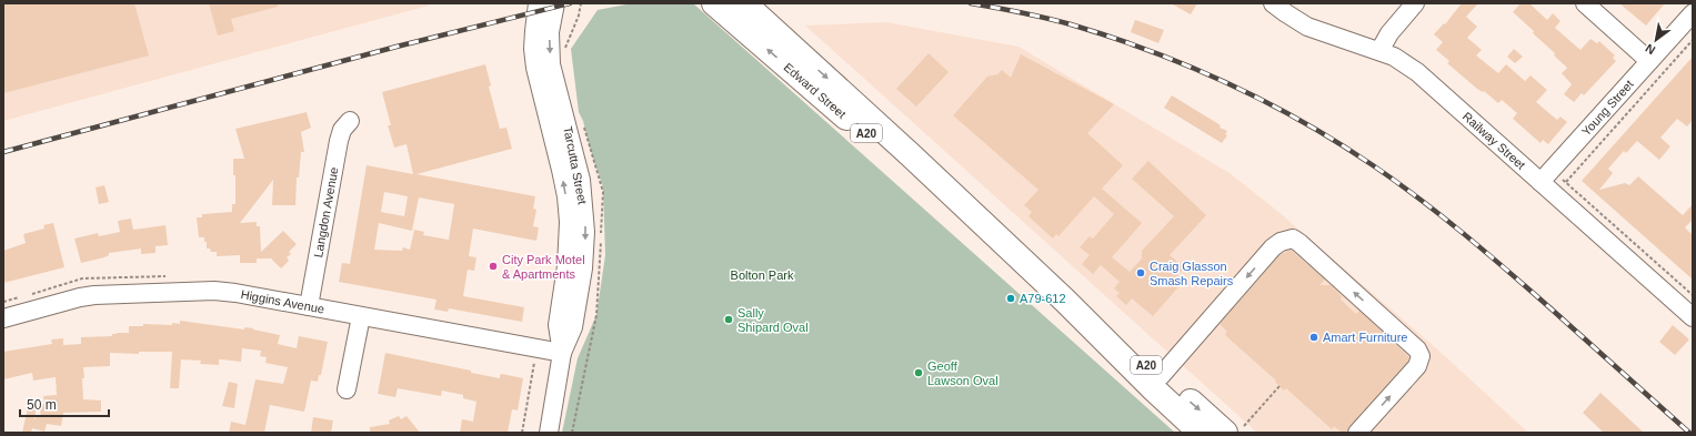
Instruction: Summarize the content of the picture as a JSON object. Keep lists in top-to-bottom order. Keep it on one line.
{"streets":{"highway":["Edward Street","A20"],"street":["Young Street","Railway Street","Tarcutta Street","Langdon Avenue","Higgins Avenue"]},"crossings":[["Young Street","Railway Street"],["Tarcutta Street","Higgins Avenue"],["Langdon Avenue","Higgins Avenue"]],"parks":["Bolton Park"],"places":["City Park Motel & Apartments","Craig Glasson Smash Repairs","A79-612","Sally Shipard Oval","Amart Furniture","Geoff Lawson Oval"],"scale_bar":"50 m","north":"bottom left"}
